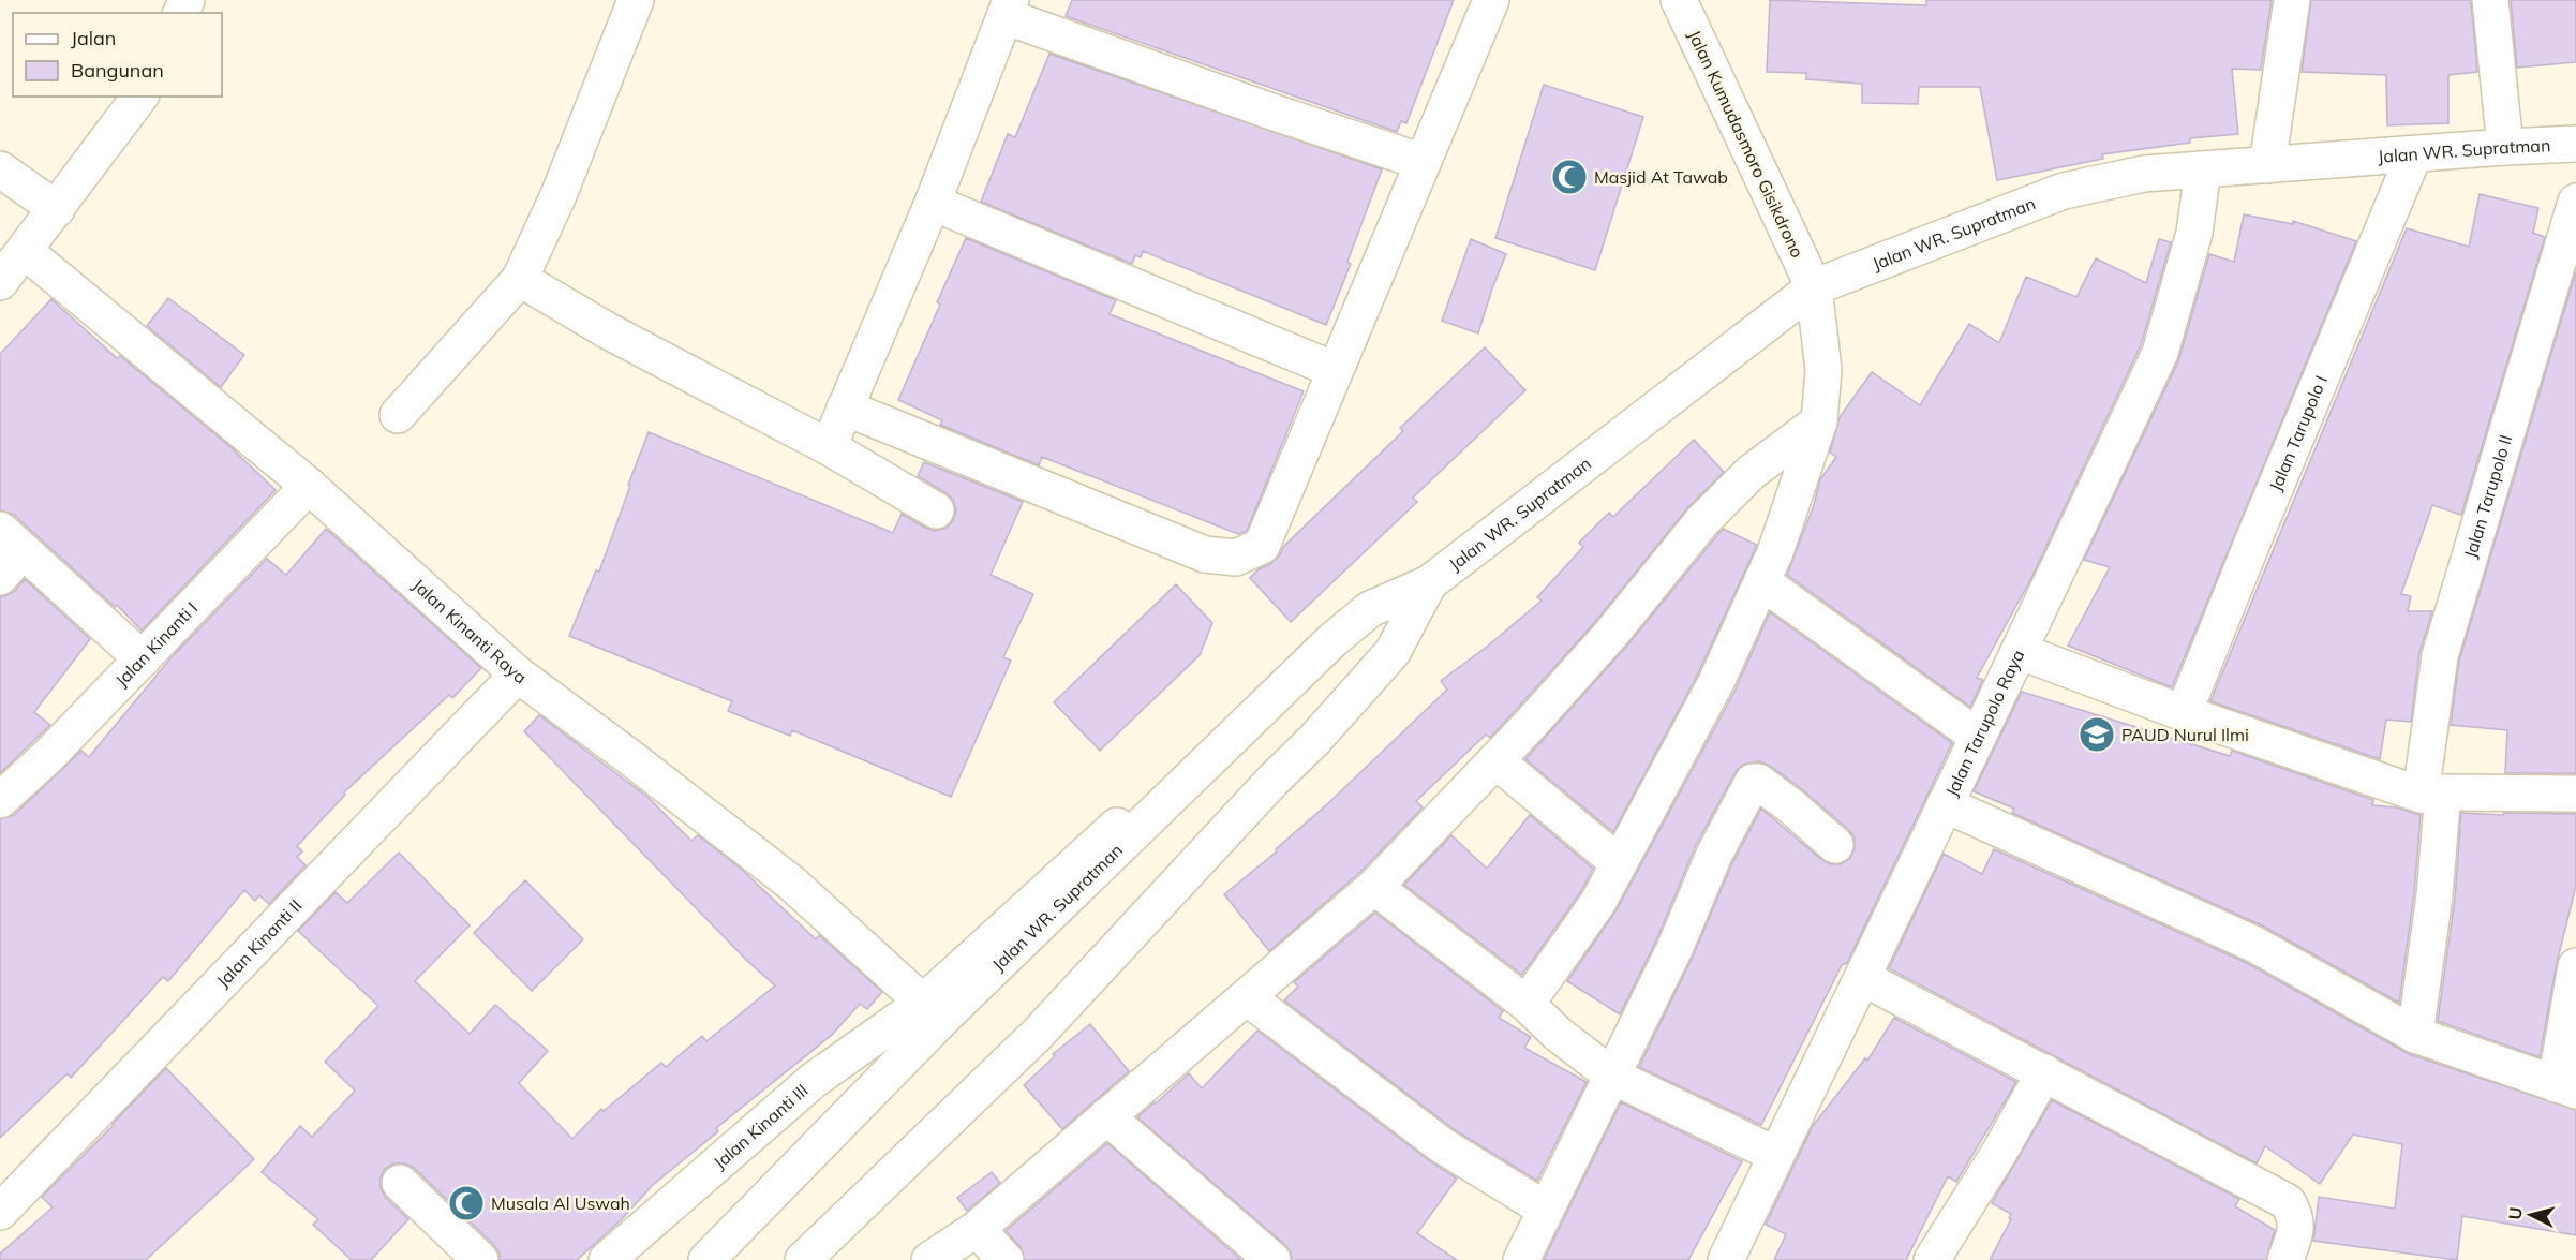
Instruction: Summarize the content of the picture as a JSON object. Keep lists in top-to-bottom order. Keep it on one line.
{"streets":{"street":["Jalan Kumudasmoro Gisikdrono","Jalan WR. Supratman","Jalan Tarupolo I","Jalan Tarupolo II","Jalan Kinanti Raya","Jalan Kinanti I","Jalan Tarupolo Raya","Jalan Kinanti II","Jalan Kinanti III"]},"crossings":[["Jalan Kumudasmoro Gisikdrono","Jalan WR. Supratman"],["Jalan WR. Supratman","Jalan Tarupolo I"],["Jalan WR. Supratman","Jalan Tarupolo Raya"],["Jalan WR. Supratman","Jalan Kinanti III"],["Jalan Kinanti Raya","Jalan Kinanti I"],["Jalan Kinanti Raya","Jalan Kinanti II"],["Jalan Kinanti Raya","Jalan Kinanti III"]],"places":{"mosque":["Masjid At Tawab","Musala Al Uswah"],"school or university":["PAUD Nurul Ilmi"]},"legend":["Jalan","Bangunan"],"north":"left"}
